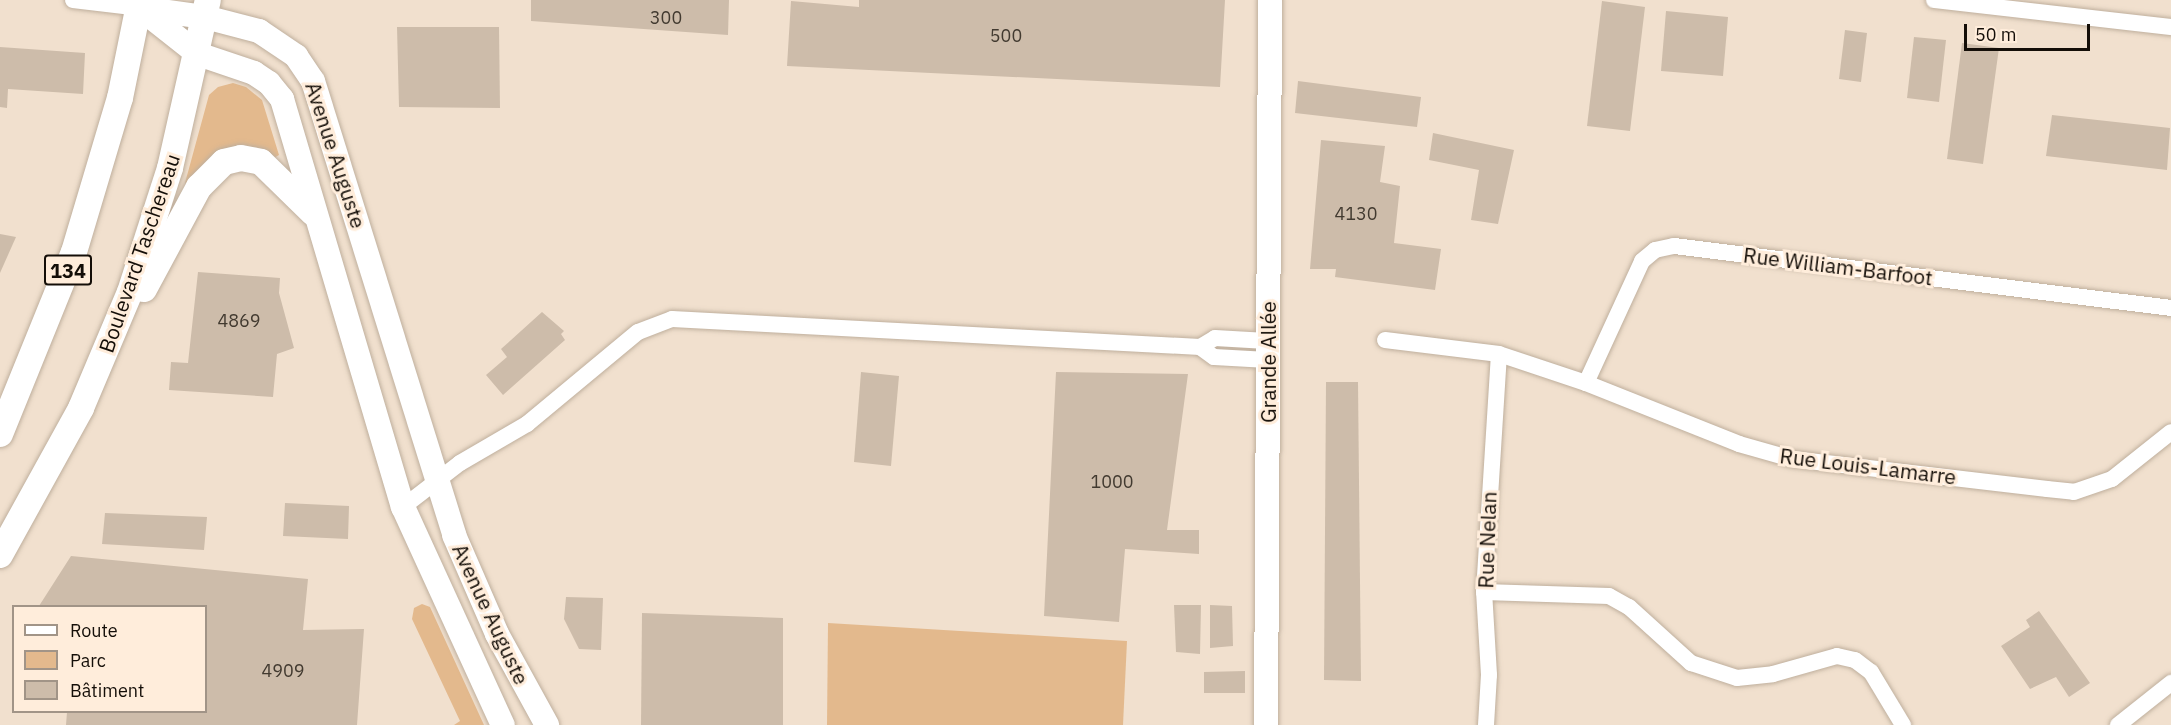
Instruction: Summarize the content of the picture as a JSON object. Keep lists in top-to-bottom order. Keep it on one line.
{"streets":{"main road":["Avenue Auguste","Boulevard Taschereau","134","Grande Allée"],"street":["Rue William-Barfoot","Rue Louis-Lamarre","Rue Nelan"]},"crossings":[["Avenue Auguste","Boulevard Taschereau"],["Avenue Auguste","134"],["Rue William-Barfoot","Rue Louis-Lamarre"],["Rue Louis-Lamarre","Rue Nelan"]],"house_numbers":["300","500","4130","4869","1000","4909"],"legend":["Route","Parc","Bâtiment"],"scale_bar":"50 m"}
